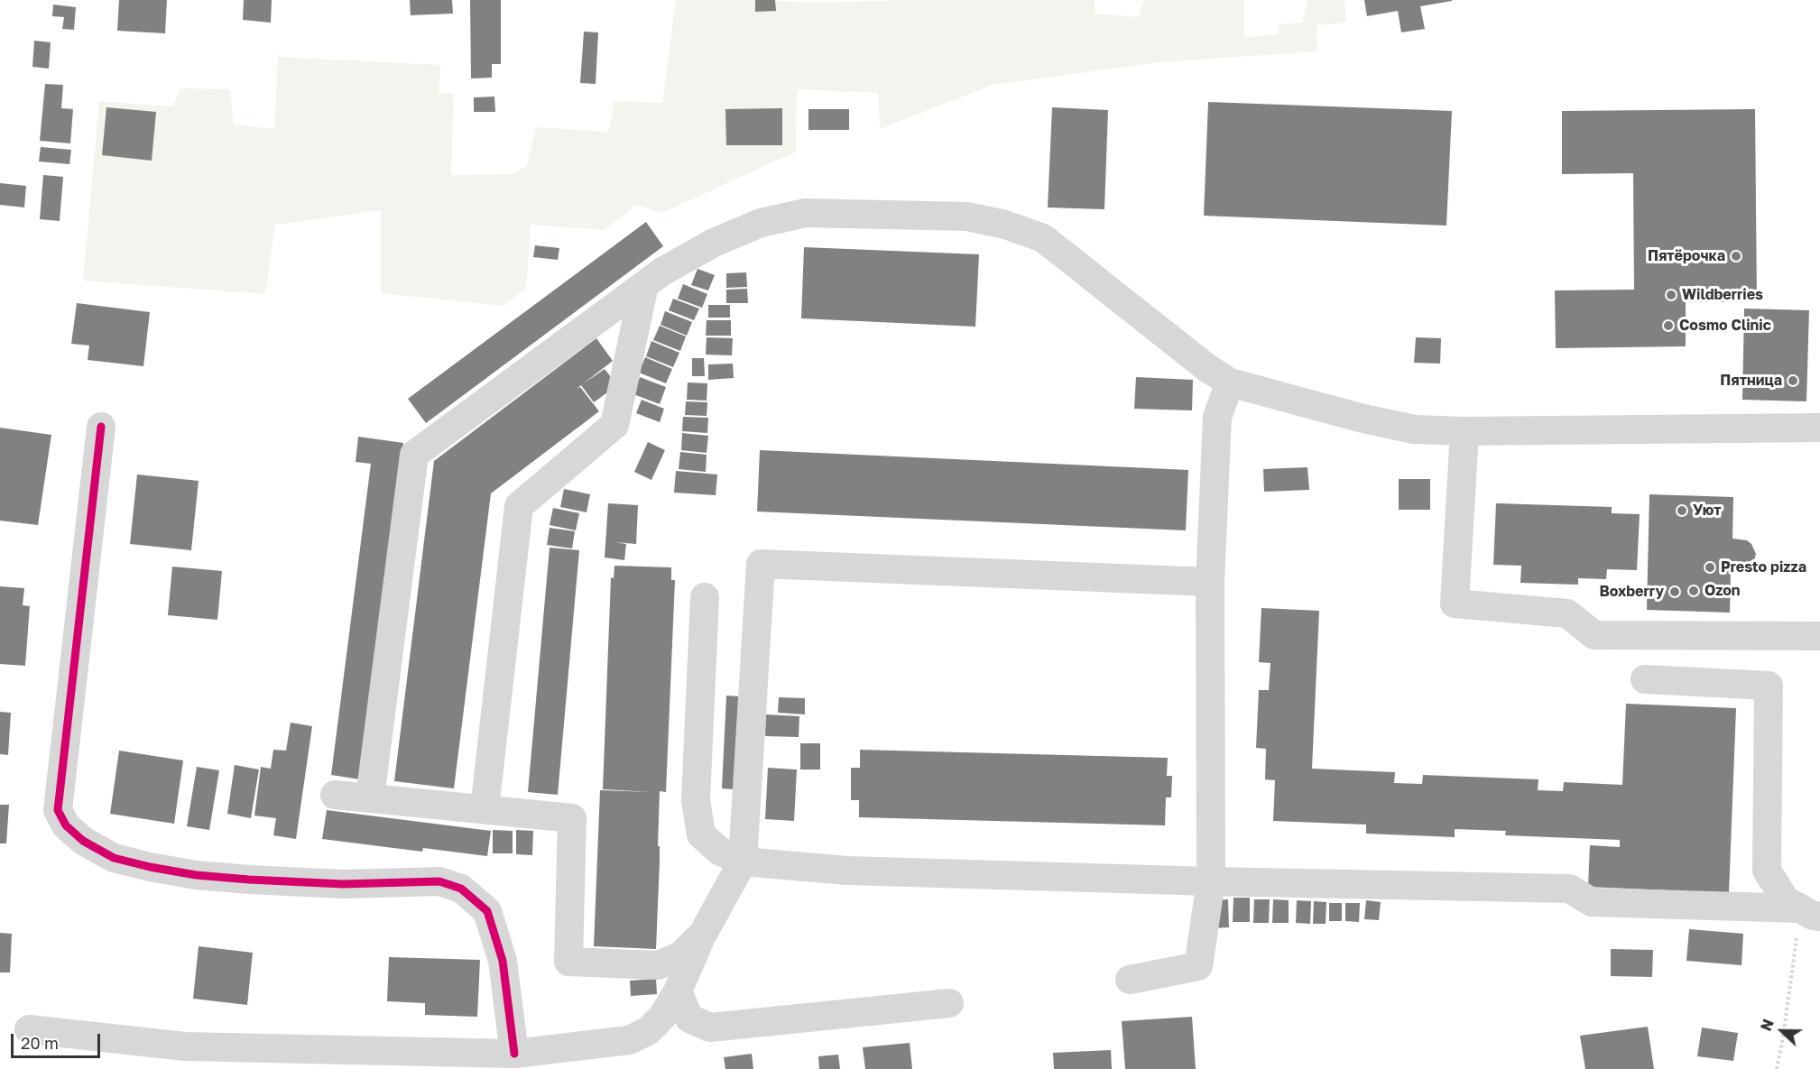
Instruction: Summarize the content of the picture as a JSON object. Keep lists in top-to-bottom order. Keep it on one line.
{"places":["Пятёрочка","Wildberries","Cosmo Clinic","Пятница","Уют","Presto pizza","Ozon","Boxberry"],"scale_bar":"20 m","north":"left"}
